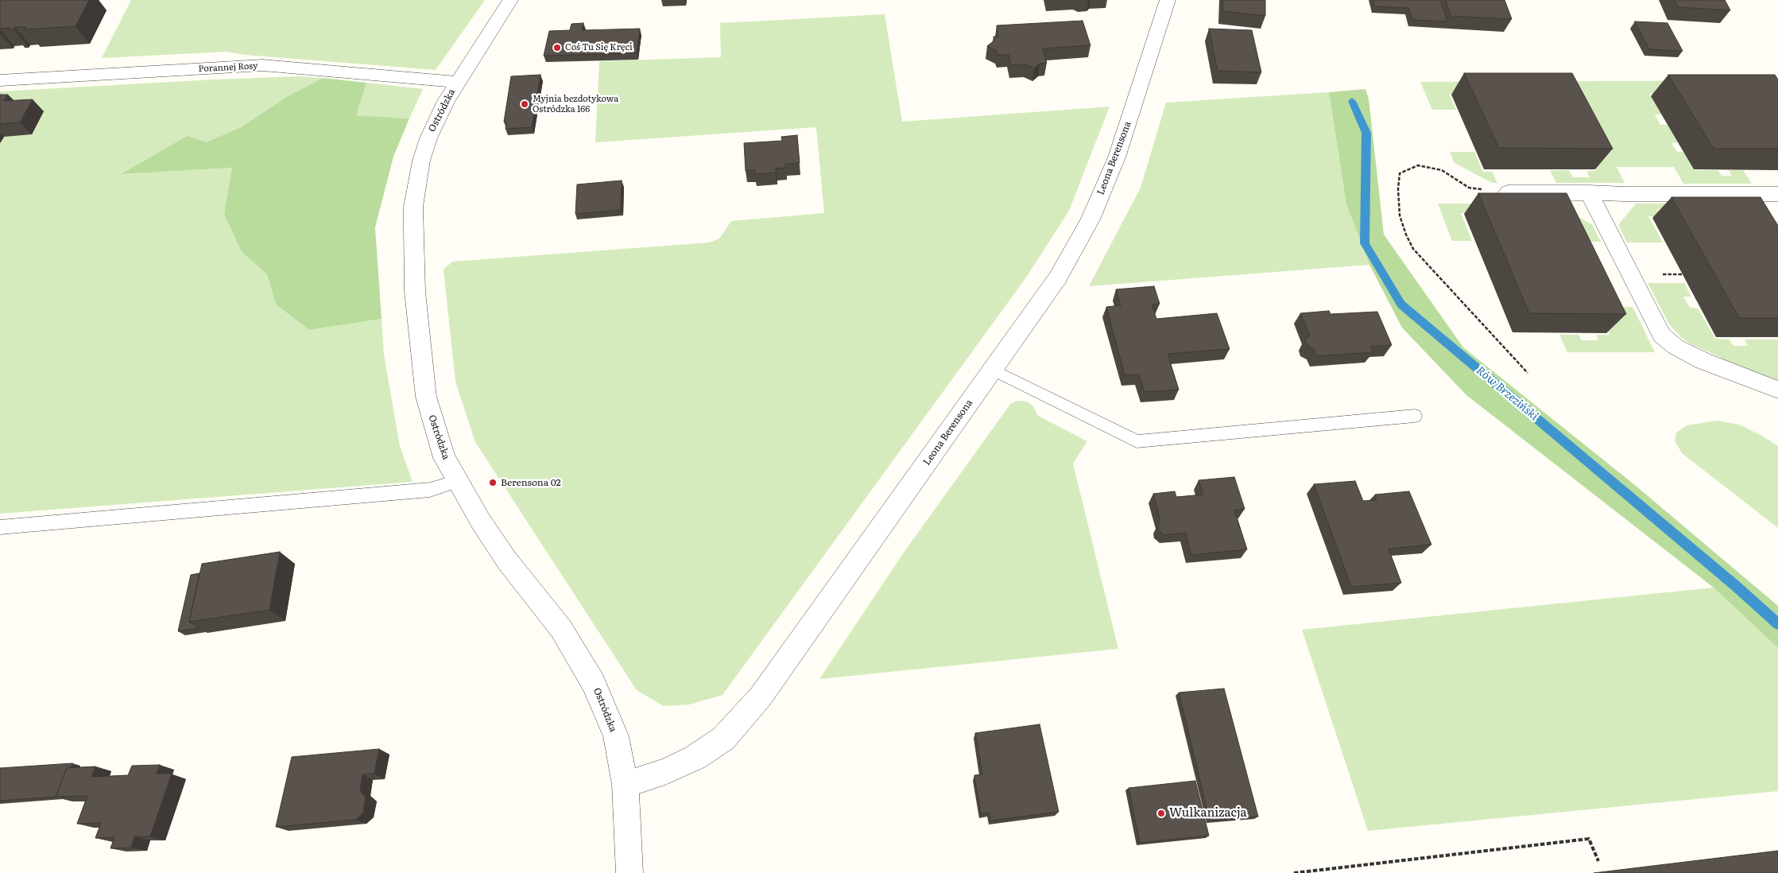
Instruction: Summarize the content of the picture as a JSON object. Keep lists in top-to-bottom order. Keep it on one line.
{"streets":{"street":["Porannej Rosy","Ostródzka","Leona Berensona"]},"crossings":[["Porannej Rosy","Ostródzka"],["Ostródzka","Leona Berensona"]],"water":["Rów Brzeziński"],"places":["Coś Tu Się Kręci","Myjnia bezdotykowa Ostródzka 166","Berensona 02","Wulkanizacja"]}
